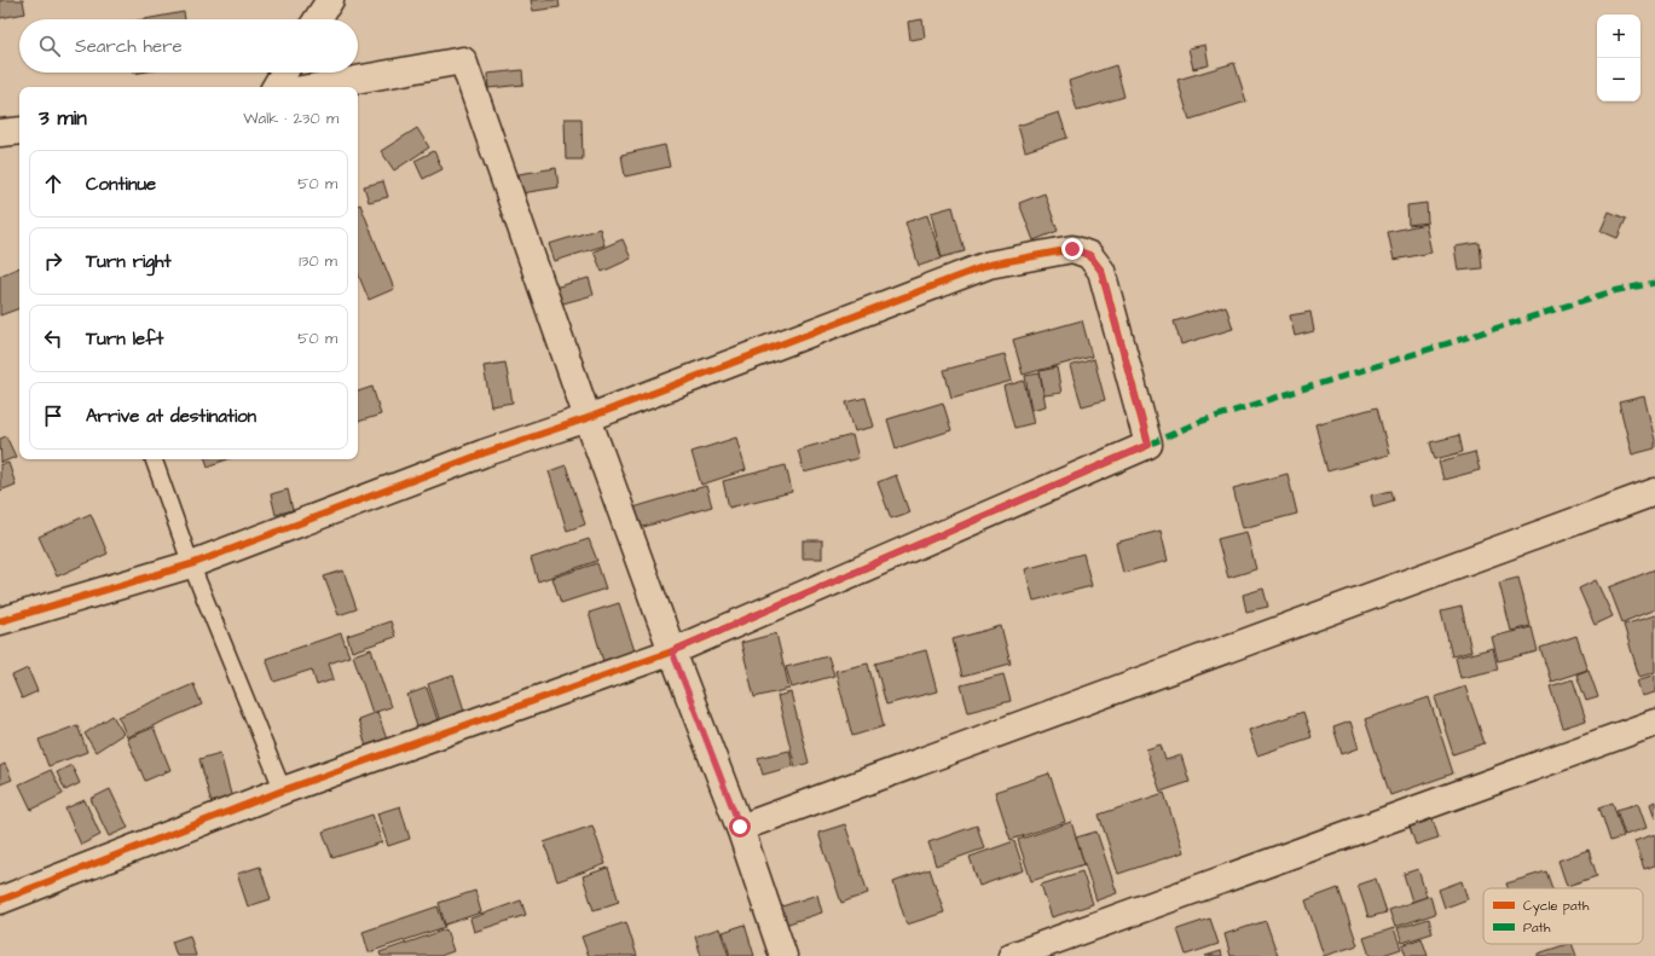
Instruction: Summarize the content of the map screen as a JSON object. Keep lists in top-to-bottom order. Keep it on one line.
{"legend":["Cycle path","Path"],"page":{"map_buttons":["+","−"],"search":"Search here","heading":["3 min","Walk · 230 m"],"list":[["Continue","50 m"],["Turn right","130 m"],["Turn left","50 m"],"Arrive at destination"]}}
